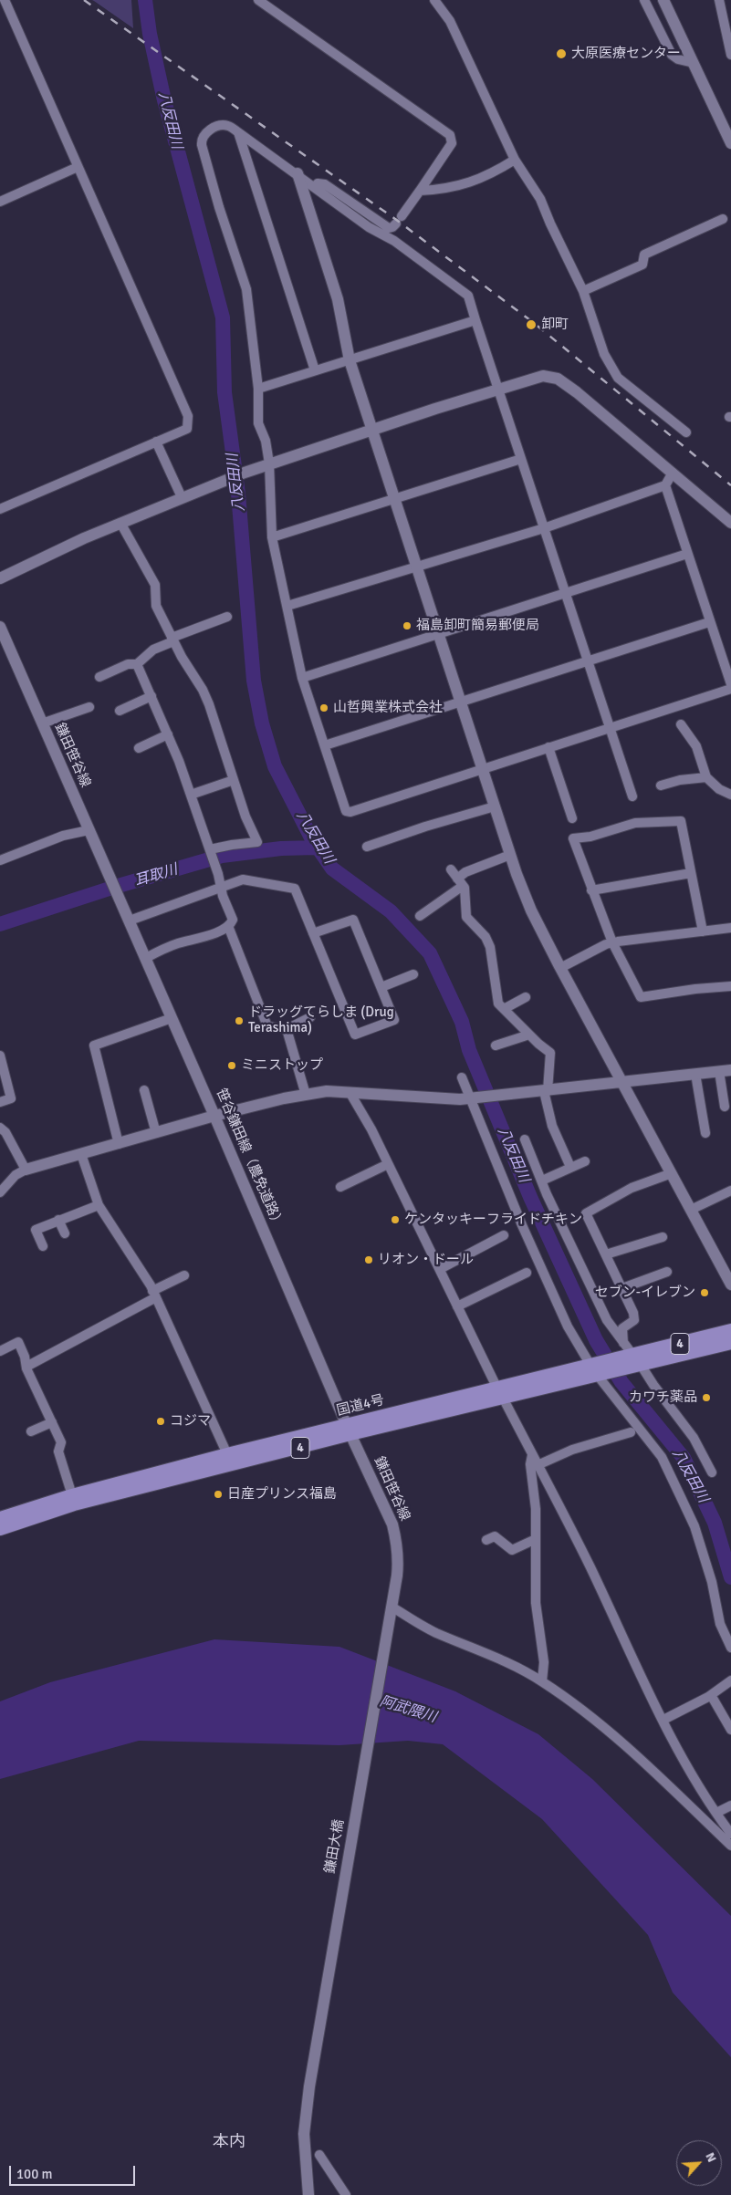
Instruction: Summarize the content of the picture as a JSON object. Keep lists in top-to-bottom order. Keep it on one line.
{"streets":{"highway":["4","国道4号"],"street":["鎌田笹谷線","笹谷鎌田線（農免道路）","鎌田大橋"]},"crossings":[["鎌田笹谷線","笹谷鎌田線（農免道路）"],["鎌田笹谷線","国道4号"],["鎌田笹谷線","鎌田大橋"],["笹谷鎌田線（農免道路）","国道4号"]],"districts":["本内"],"water":["八反田川","耳取川","阿武隈川"],"places":["大原医療センター","卸町","福島卸町簡易郵便局","山哲興業株式会社","ドラッグてらしま (Drug Terashima)","ミニストップ","ケンタッキーフライドチキン","リオン・ドール","セブン-イレブン","カワチ薬品","コジマ","日産プリンス福島"],"scale_bar":"100 m","north":"top right"}
